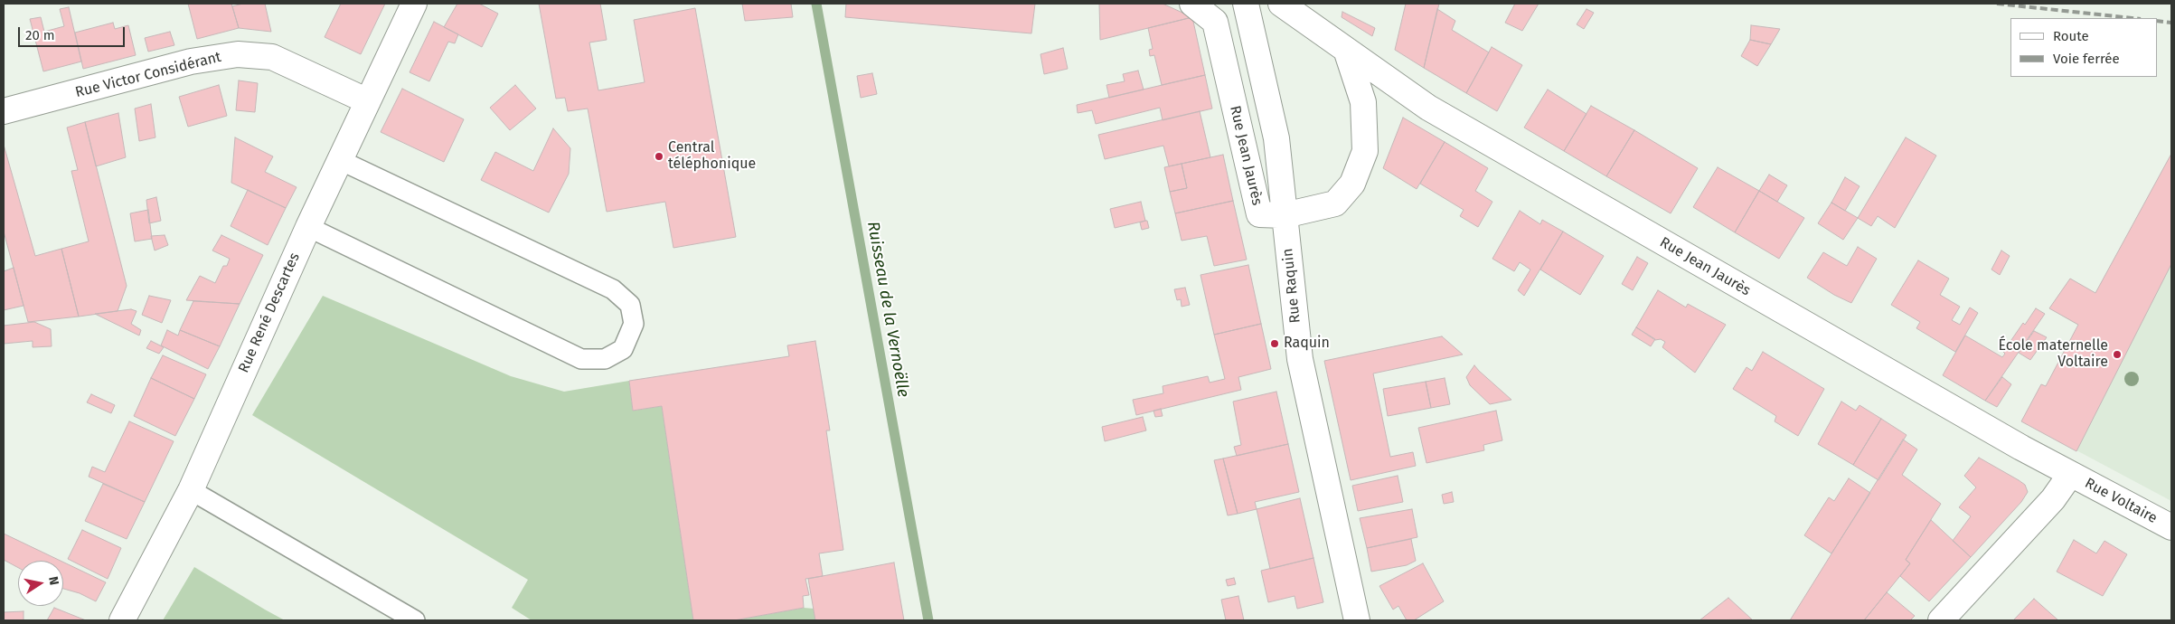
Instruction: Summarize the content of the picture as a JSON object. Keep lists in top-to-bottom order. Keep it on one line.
{"streets":{"street":["Rue Victor Considérant","Rue Jean Jaurès","Rue Raquin","Rue René Descartes","Rue Voltaire"]},"crossings":[["Rue Victor Considérant","Rue René Descartes"],["Rue Jean Jaurès","Rue Raquin"],["Rue Jean Jaurès","Rue Voltaire"]],"water":["Ruisseau de la Vernoëlle"],"places":["Central téléphonique","Raquin","École maternelle Voltaire"],"legend":["Route","Voie ferrée"],"scale_bar":"20 m","north":"right"}
